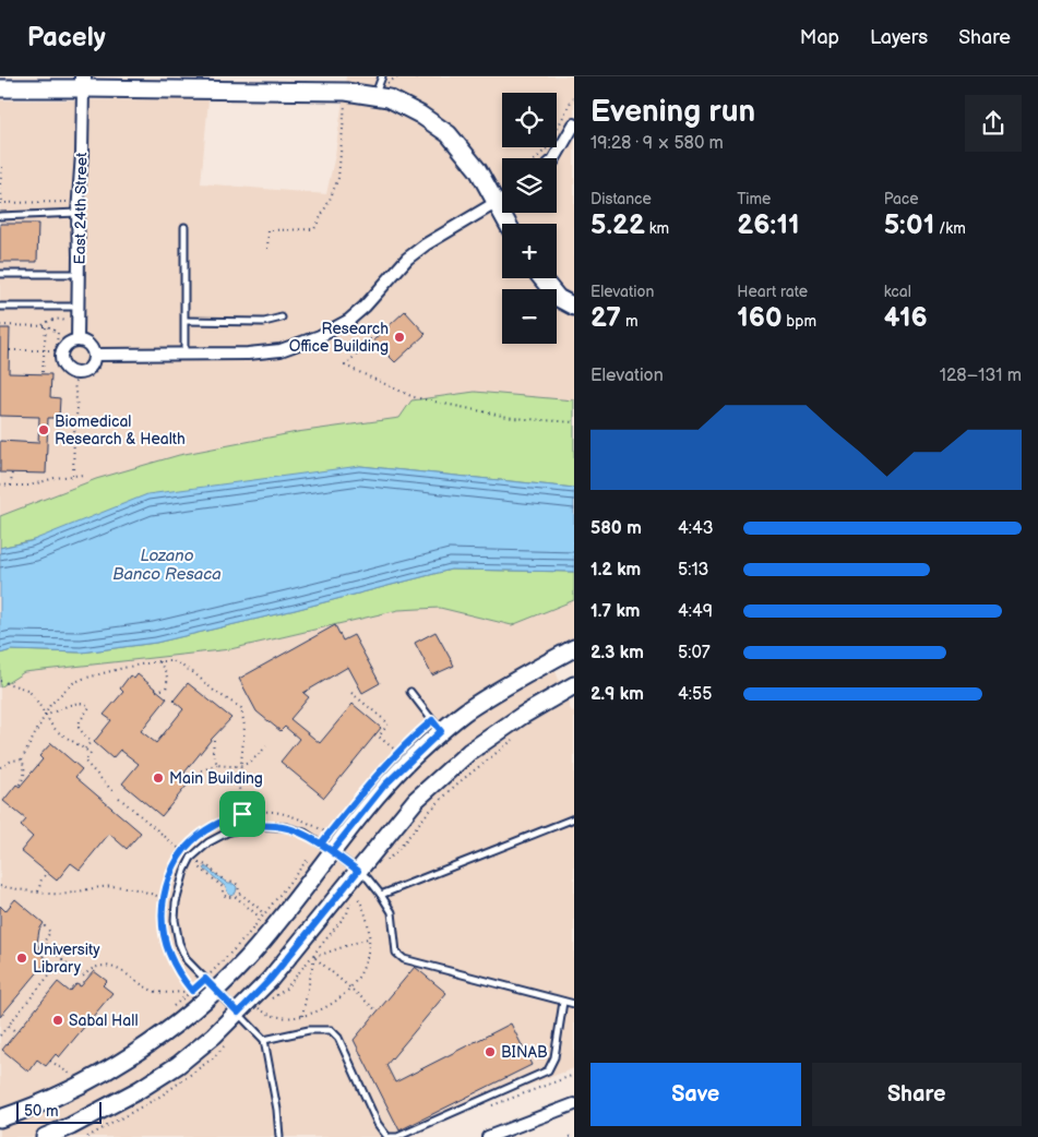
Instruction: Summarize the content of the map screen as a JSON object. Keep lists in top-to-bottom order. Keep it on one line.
{"streets":{"street":["East 24th Street"]},"water":["Lozano Banco Resaca"],"places":["Research Office Building","Biomedical Research & Health","Main Building","University Library","Sabal Hall","BINAB"],"scale_bar":"50 m","page":{"header":"Pacely","nav":["Map","Layers","Share"],"heading":["Evening run","19:28 · 9 × 580 m"],"map_buttons":["+","−"],"stats":[["Distance","5.22 km"],["Time","26:11"],["Pace","5:01 /km"],["Elevation","27 m"],["Heart rate","160 bpm"],["kcal","416"]],"chart":["Elevation","128–131 m"],"list":[{"name":"580 m","note":"4:43"},{"name":"1.2 km","note":"5:13"},{"name":"1.7 km","note":"4:49"},{"name":"2.3 km","note":"5:07"},{"name":"2.9 km","note":"4:55"}],"buttons":["Save","Share"],"scale":"50 m"}}
